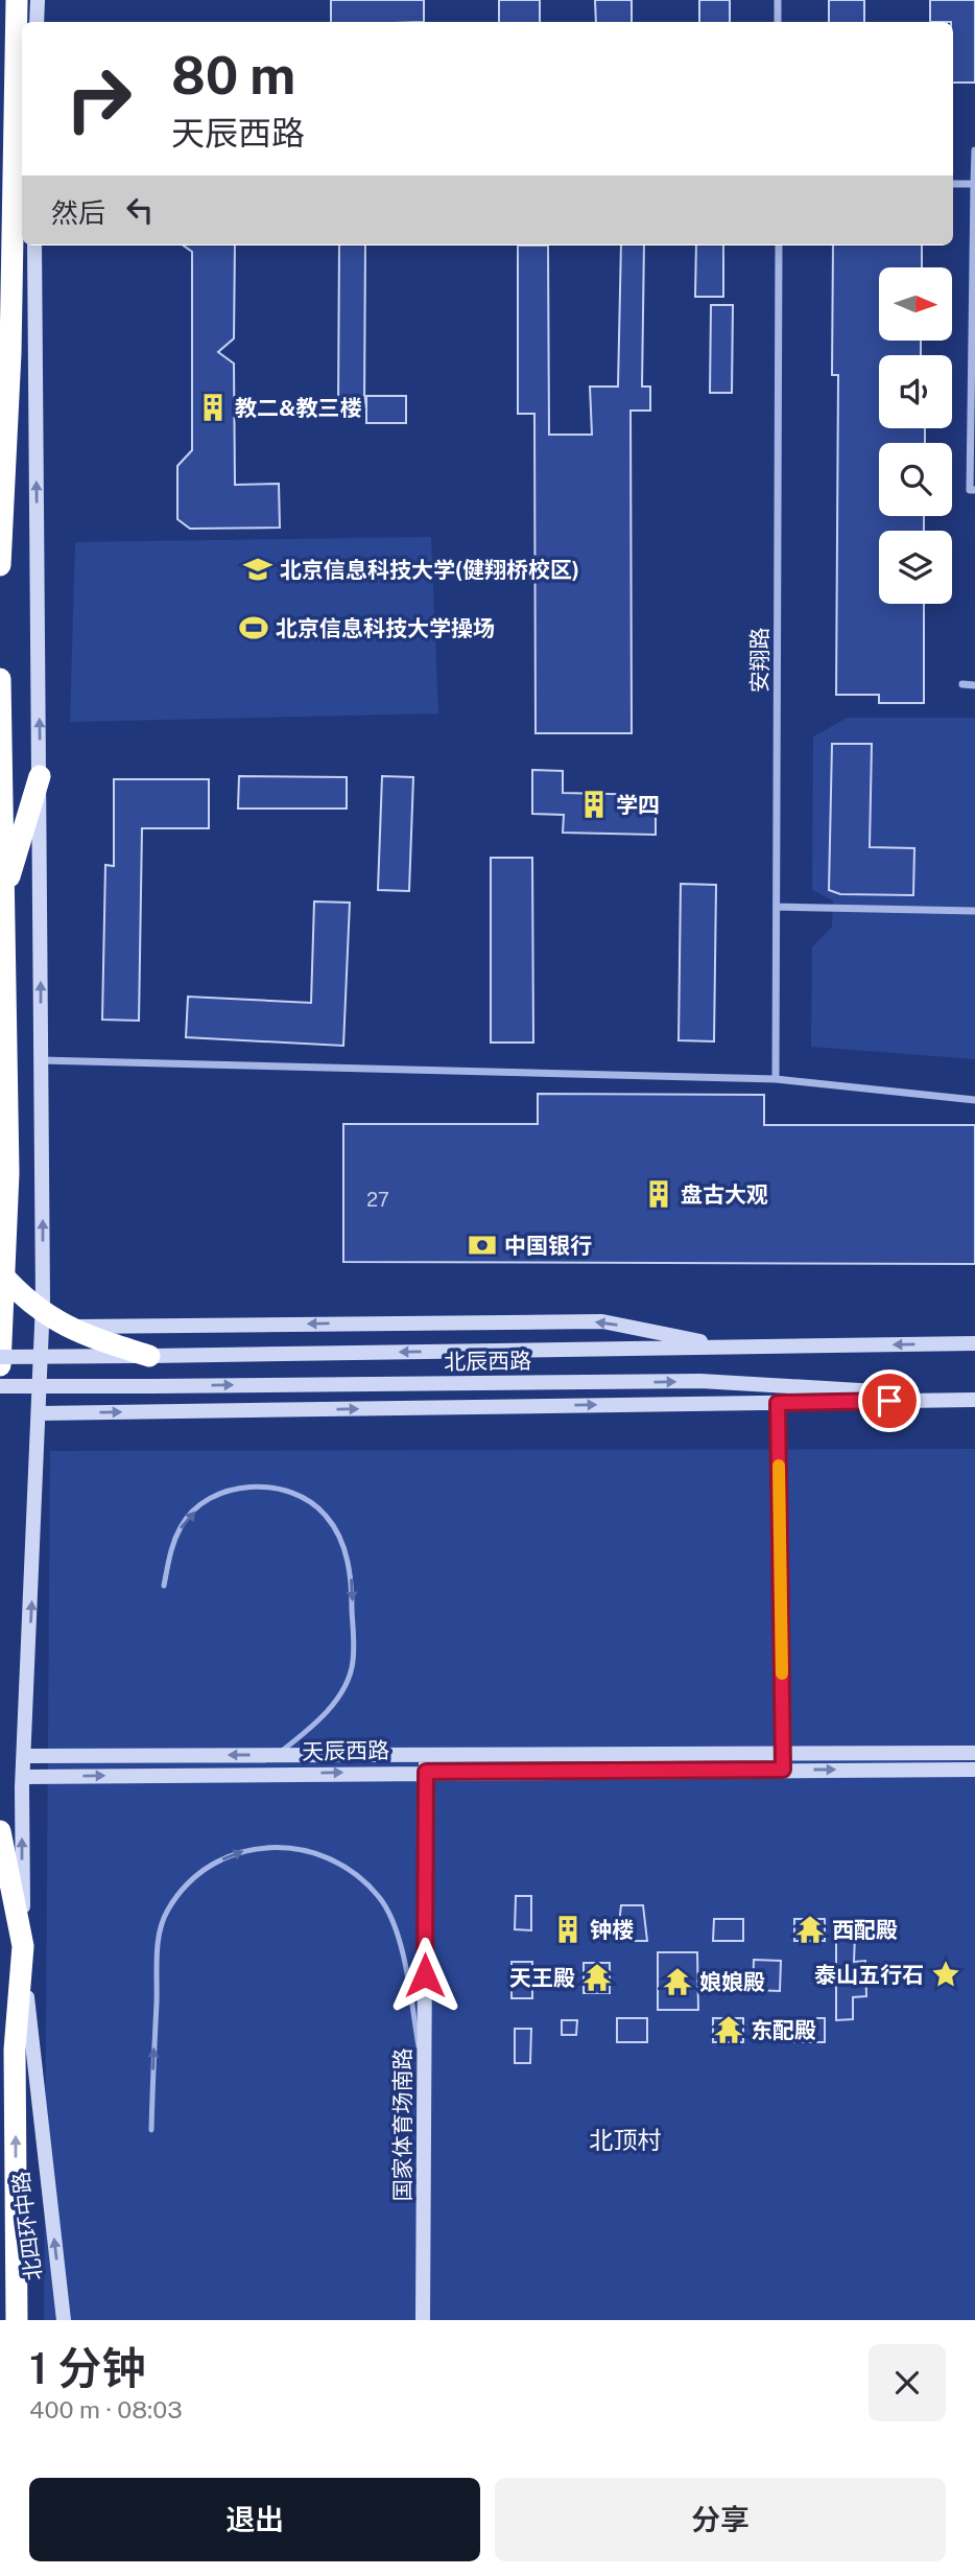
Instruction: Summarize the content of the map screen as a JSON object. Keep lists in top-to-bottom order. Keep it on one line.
{"streets":{"street":["安翔路","北辰西路","天辰西路","国家体育场南路","北四环中路"]},"crossings":[["北辰西路","北四环中路"],["天辰西路","国家体育场南路"],["天辰西路","北四环中路"]],"one_way":["北四环中路"],"districts":["北顶村"],"places":{"building":["教二&教三楼","学四","盘古大观","钟楼"],"school or university":["北京信息科技大学(健翔桥校区)"],"sports":["北京信息科技大学操场"],"bank":["中国银行"],"temple":["西配殿","天王殿","娘娘殿","东配殿"],"place":["泰山五行石"]},"house_numbers":["27"],"north":"right","page":{"turn":["80 m","天辰西路"],"then":"然后","heading":["1 分钟","400 m · 08:03"],"buttons":["退出","分享"]}}
